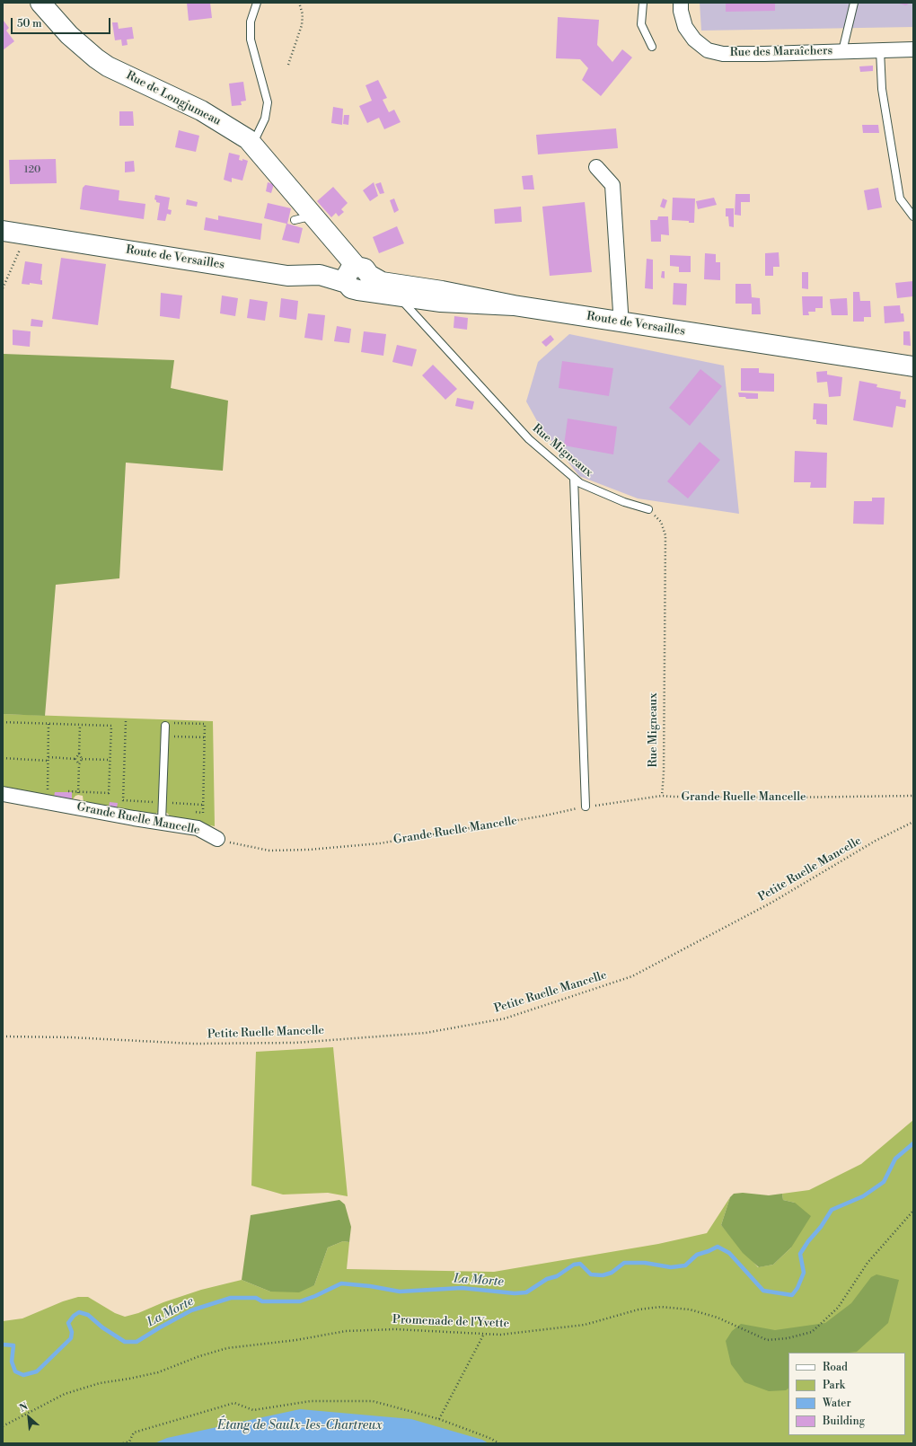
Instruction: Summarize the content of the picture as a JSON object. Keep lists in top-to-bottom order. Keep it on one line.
{"streets":{"main road":["Rue de Longjumeau","Route de Versailles"],"street":["Rue des Maraîchers","Grande Ruelle Mancelle"],"lane":["Rue Migneaux"],"path":["Petite Ruelle Mancelle","Promenade de l'Yvette"]},"crossings":[["Rue de Longjumeau","Route de Versailles"],["Route de Versailles","Rue Migneaux"],["Rue Migneaux","Grande Ruelle Mancelle"]],"water":["La Morte","Étang de Saulx-les-Chartreux"],"house_numbers":["120"],"legend":["Road","Park","Water","Building"],"scale_bar":"50 m","north":"top left"}
